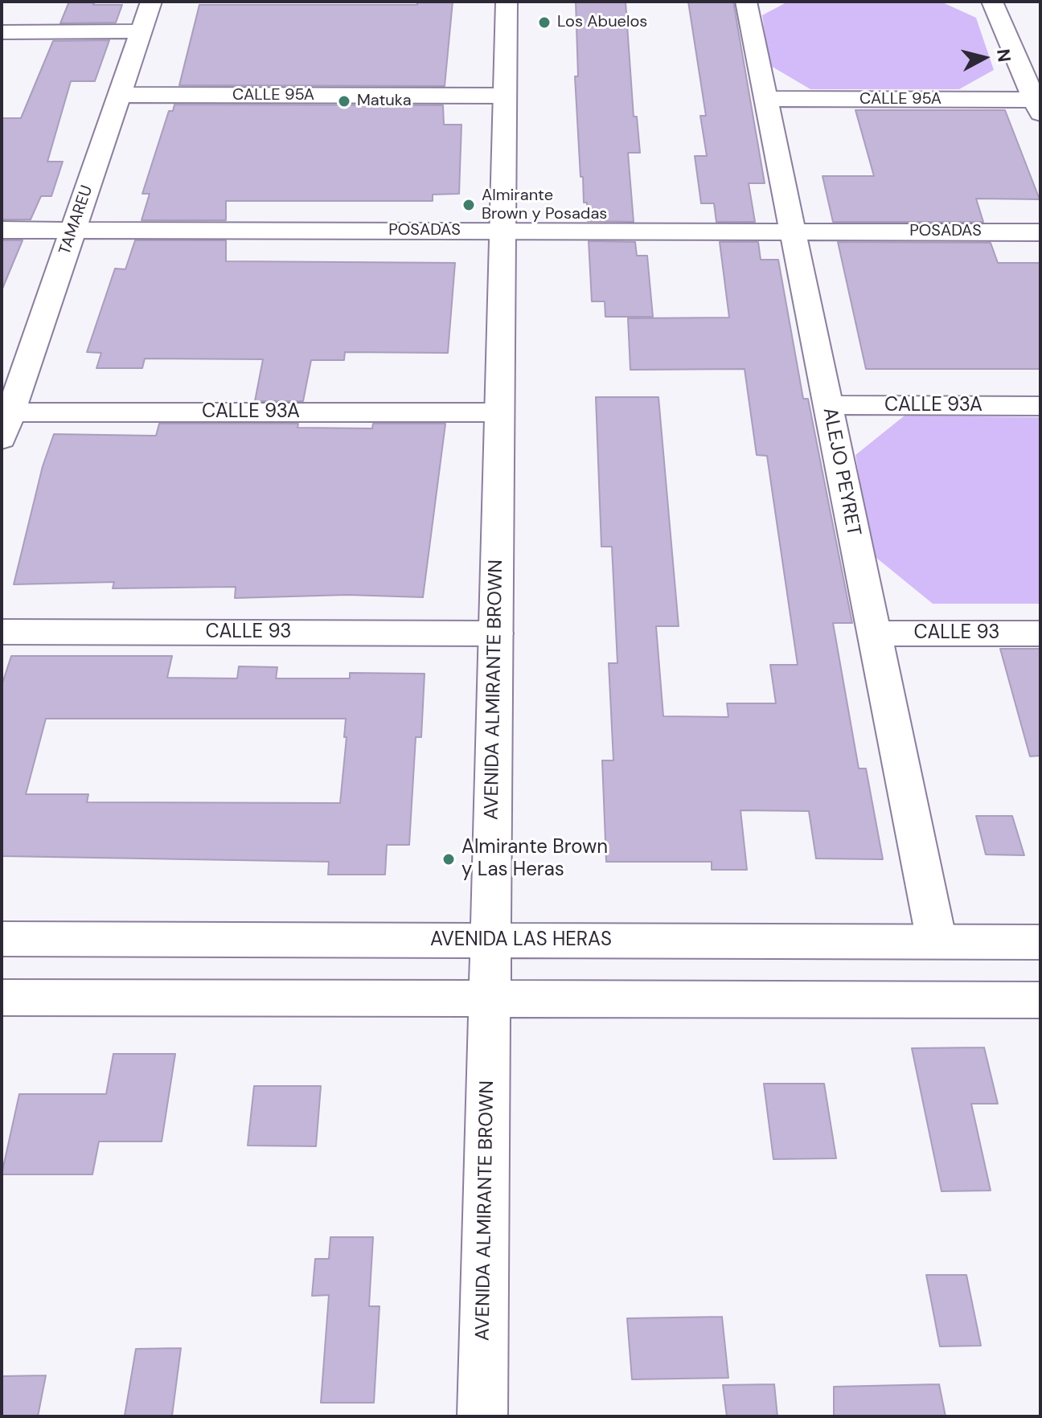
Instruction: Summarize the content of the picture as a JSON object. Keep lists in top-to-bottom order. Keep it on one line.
{"streets":{"street":["CALLE 95A","TAMAREU","POSADAS","CALLE 93A","ALEJO PEYRET","CALLE 93","AVENIDA ALMIRANTE BROWN","AVENIDA LAS HERAS"]},"crossings":[["CALLE 95A","TAMAREU"],["CALLE 95A","ALEJO PEYRET"],["CALLE 95A","AVENIDA ALMIRANTE BROWN"],["TAMAREU","POSADAS"],["TAMAREU","CALLE 93A"],["POSADAS","ALEJO PEYRET"],["POSADAS","AVENIDA ALMIRANTE BROWN"],["CALLE 93A","ALEJO PEYRET"],["CALLE 93A","AVENIDA ALMIRANTE BROWN"],["ALEJO PEYRET","CALLE 93"],["ALEJO PEYRET","AVENIDA LAS HERAS"],["CALLE 93","AVENIDA ALMIRANTE BROWN"],["AVENIDA ALMIRANTE BROWN","AVENIDA LAS HERAS"]],"places":["Los Abuelos","Matuka","Almirante Brown y Posadas","Almirante Brown y Las Heras"],"north":"right"}
